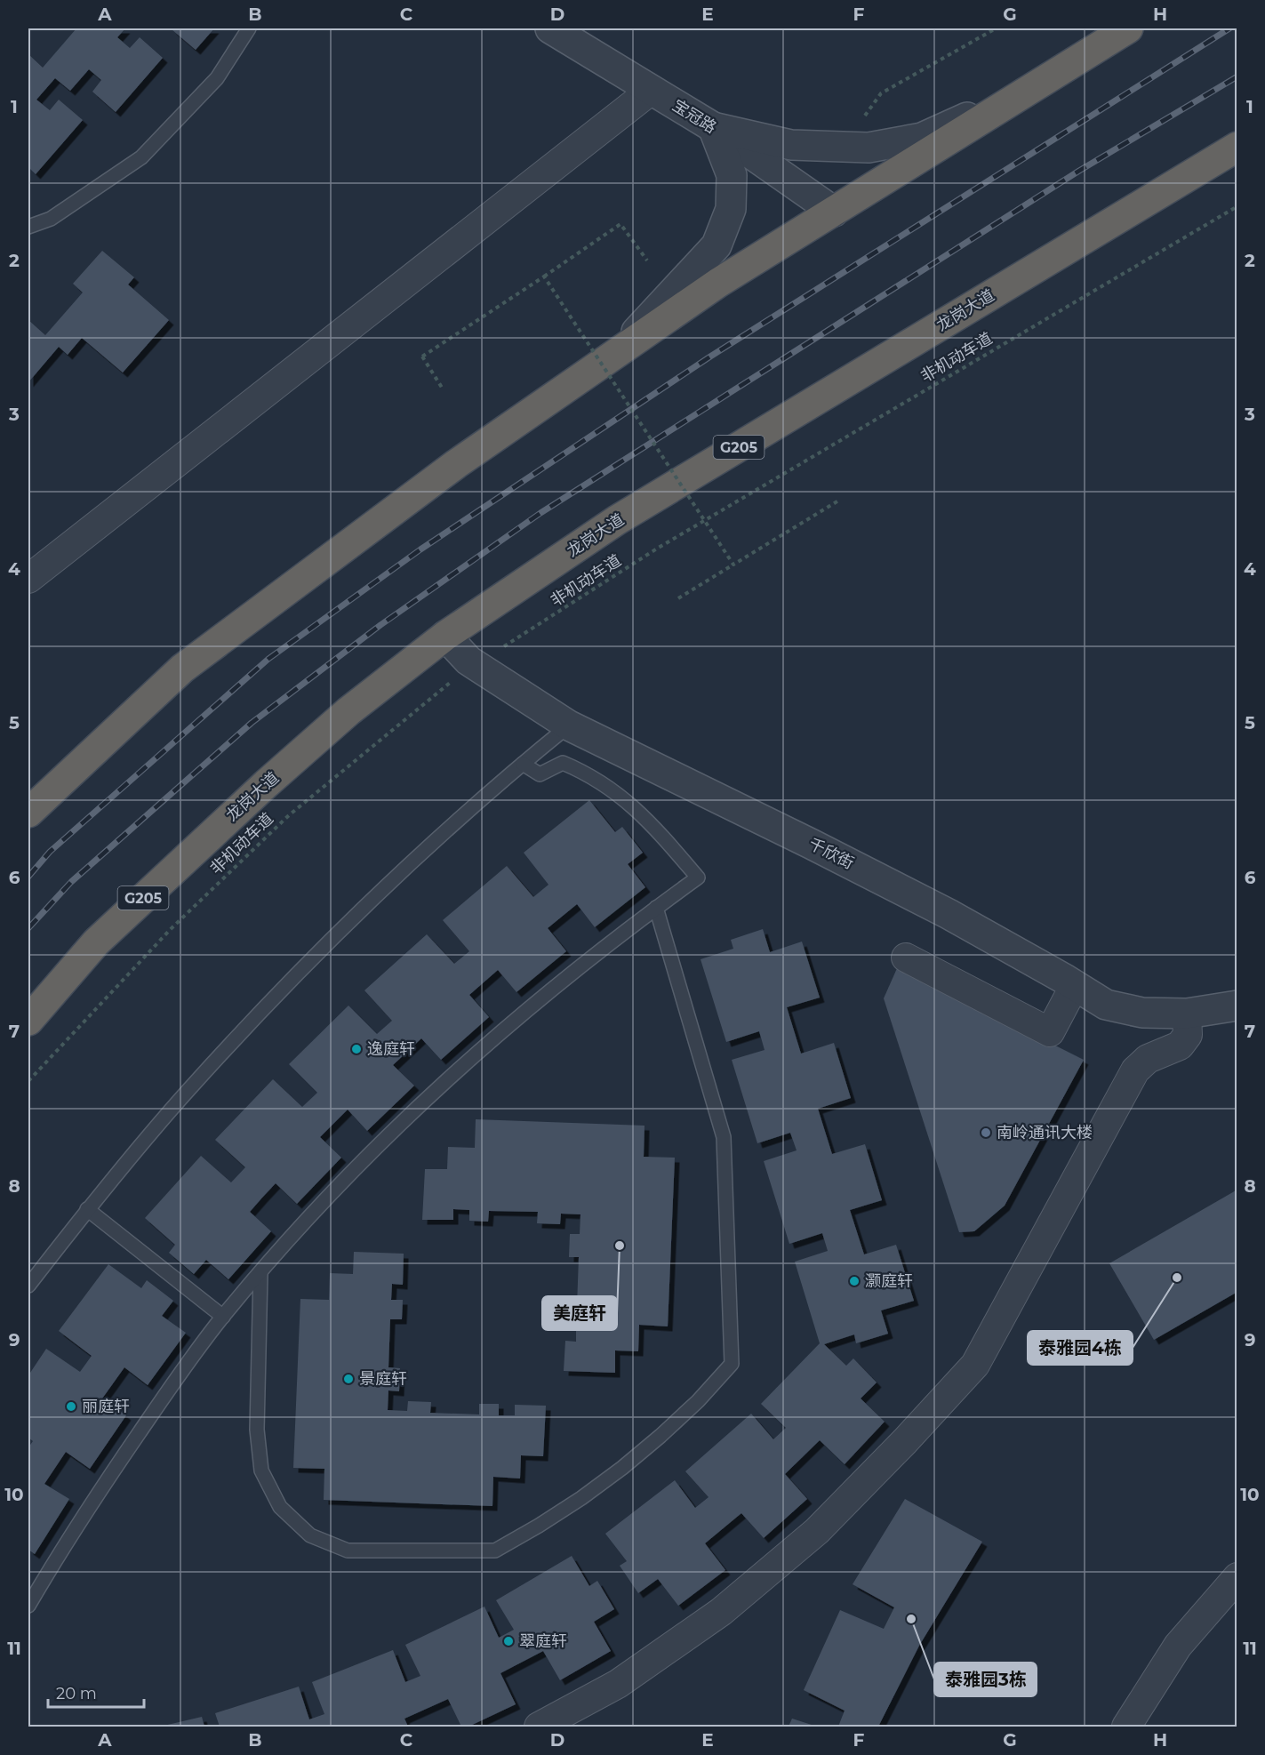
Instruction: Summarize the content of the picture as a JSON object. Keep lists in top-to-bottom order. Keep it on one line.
{"streets":{"highway":["龙岗大道","G205"],"street":["宝冠路","千欣街"],"path":["非机动车道"]},"crossings":[["龙岗大道","千欣街"],["非机动车道","千欣街"]],"places":["逸庭轩","南岭通讯大楼","美庭轩","泰雅园4栋","灏庭轩","景庭轩","丽庭轩","泰雅园3栋","翠庭轩"],"scale_bar":"20 m","grid":{"columns":["A","B","C","D","E","F","G","H"],"rows":["1","2","3","4","5","6","7","8","9","10","11"]}}
